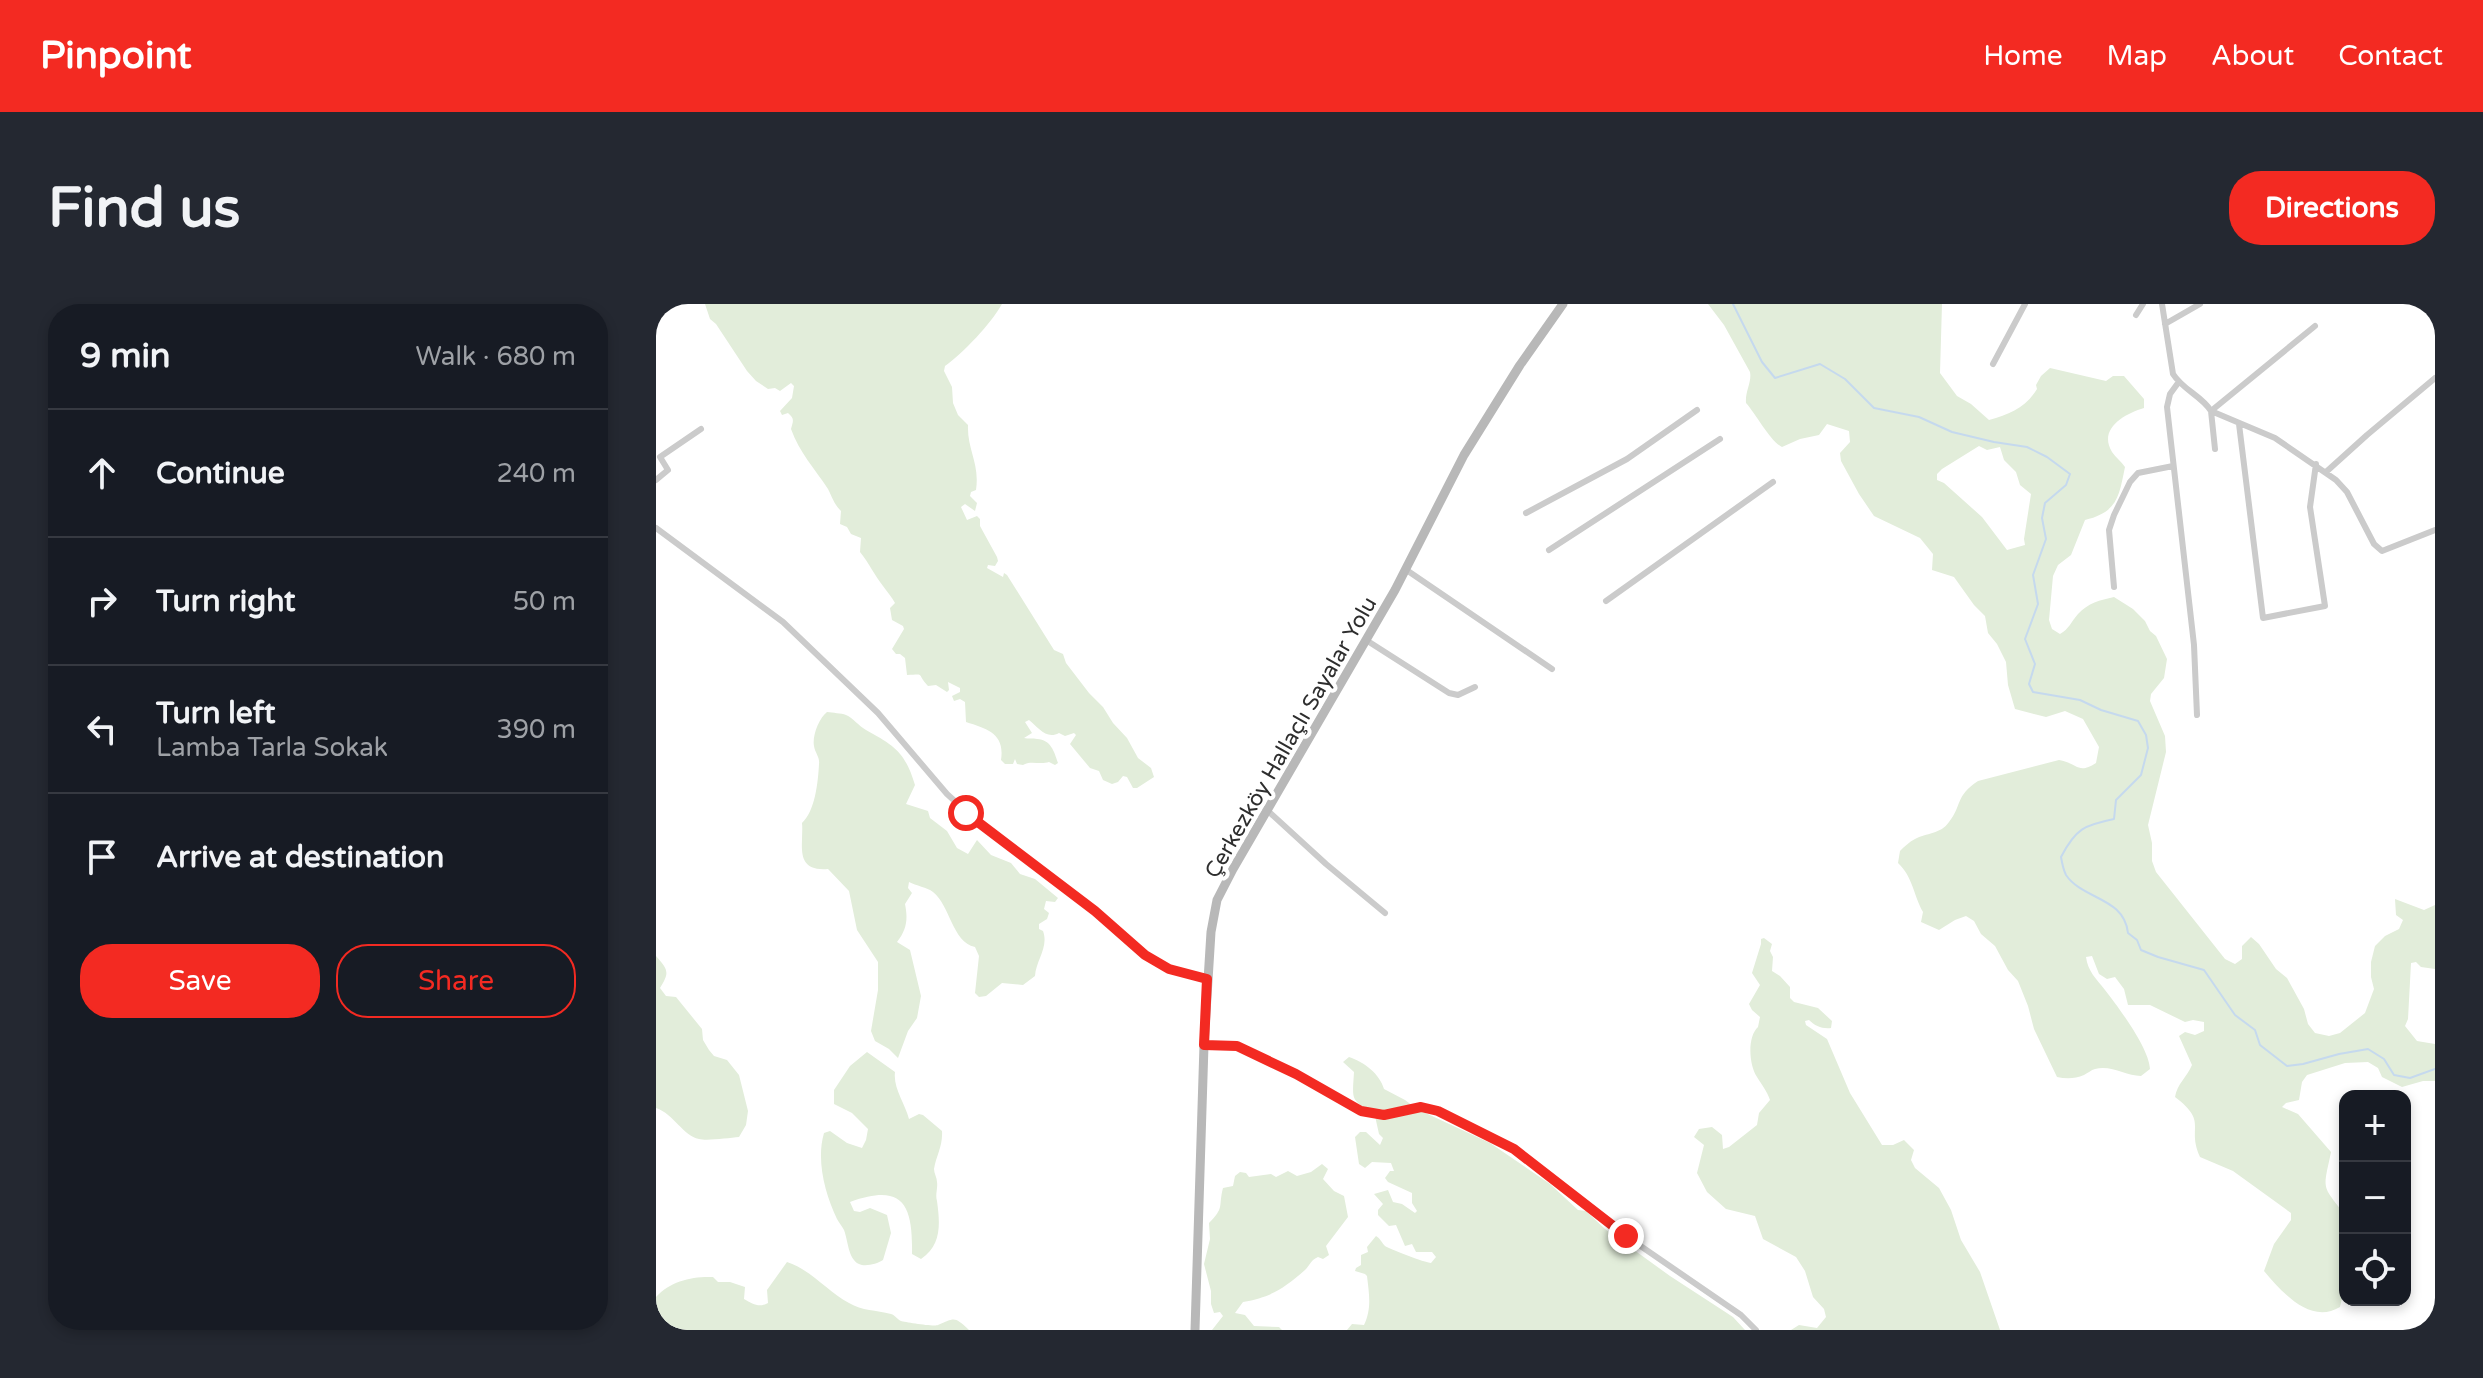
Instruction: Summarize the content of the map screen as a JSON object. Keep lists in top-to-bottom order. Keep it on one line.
{"streets":{"main road":["Çerkezköy Hallaçlı Sayalar Yolu"]},"page":{"header":"Pinpoint","nav":["Home","Map","About","Contact"],"buttons":["Directions",["Save","Share"]],"title":"Find us","heading":["9 min","Walk · 680 m"],"list":[["Continue","240 m"],["Turn right","50 m"],["Turn left","Lamba Tarla Sokak","390 m"],"Arrive at destination"],"map_buttons":["+","−"]}}
